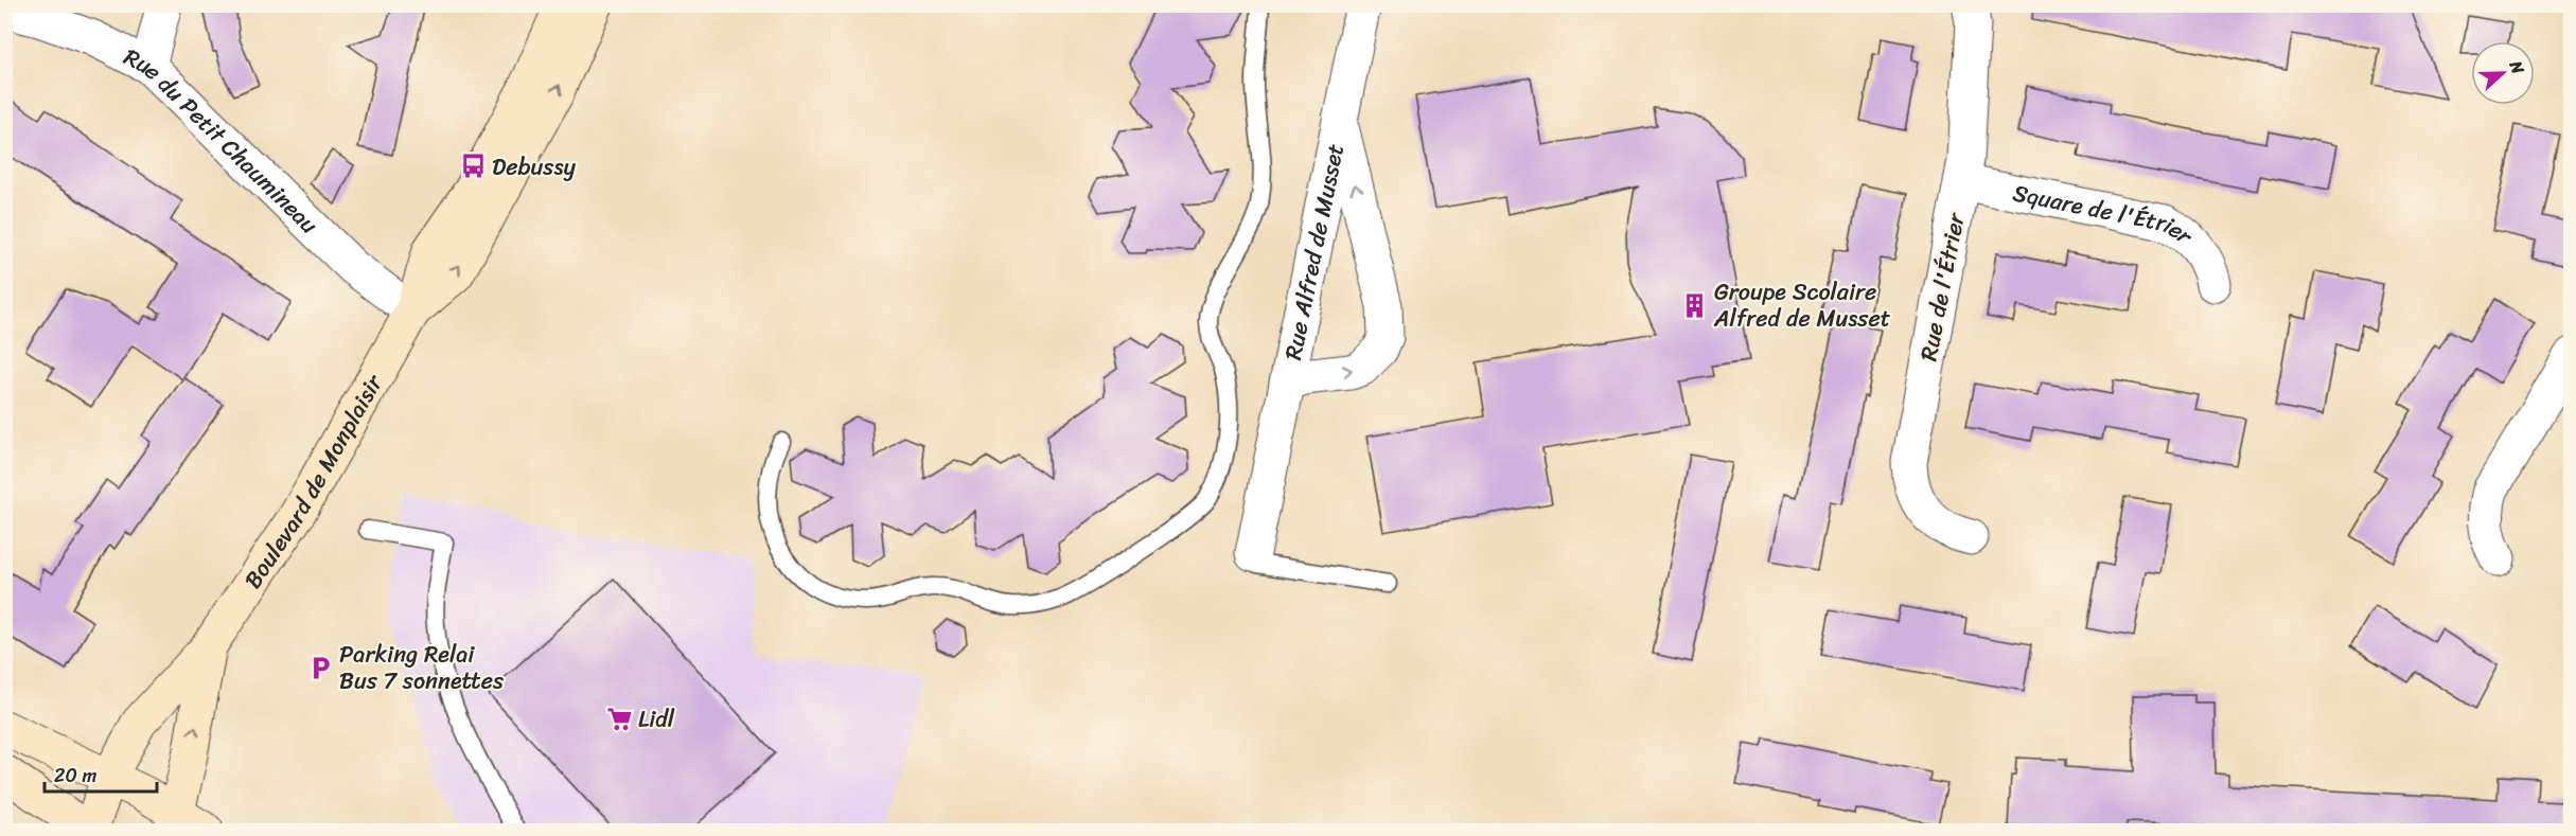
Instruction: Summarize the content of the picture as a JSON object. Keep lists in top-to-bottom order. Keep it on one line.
{"streets":{"main road":["Boulevard de Monplaisir"],"street":["Rue du Petit Chaumineau","Square de l'Étrier","Rue Alfred de Musset","Rue de l'Étrier"]},"crossings":[["Rue du Petit Chaumineau","Boulevard de Monplaisir"],["Square de l'Étrier","Rue de l'Étrier"]],"places":{"bus stop":["Debussy"],"building":["Groupe Scolaire Alfred de Musset"],"parking":["Parking Relai Bus 7 sonnettes"],"supermarket":["Lidl"]},"scale_bar":"20 m","north":"right"}
